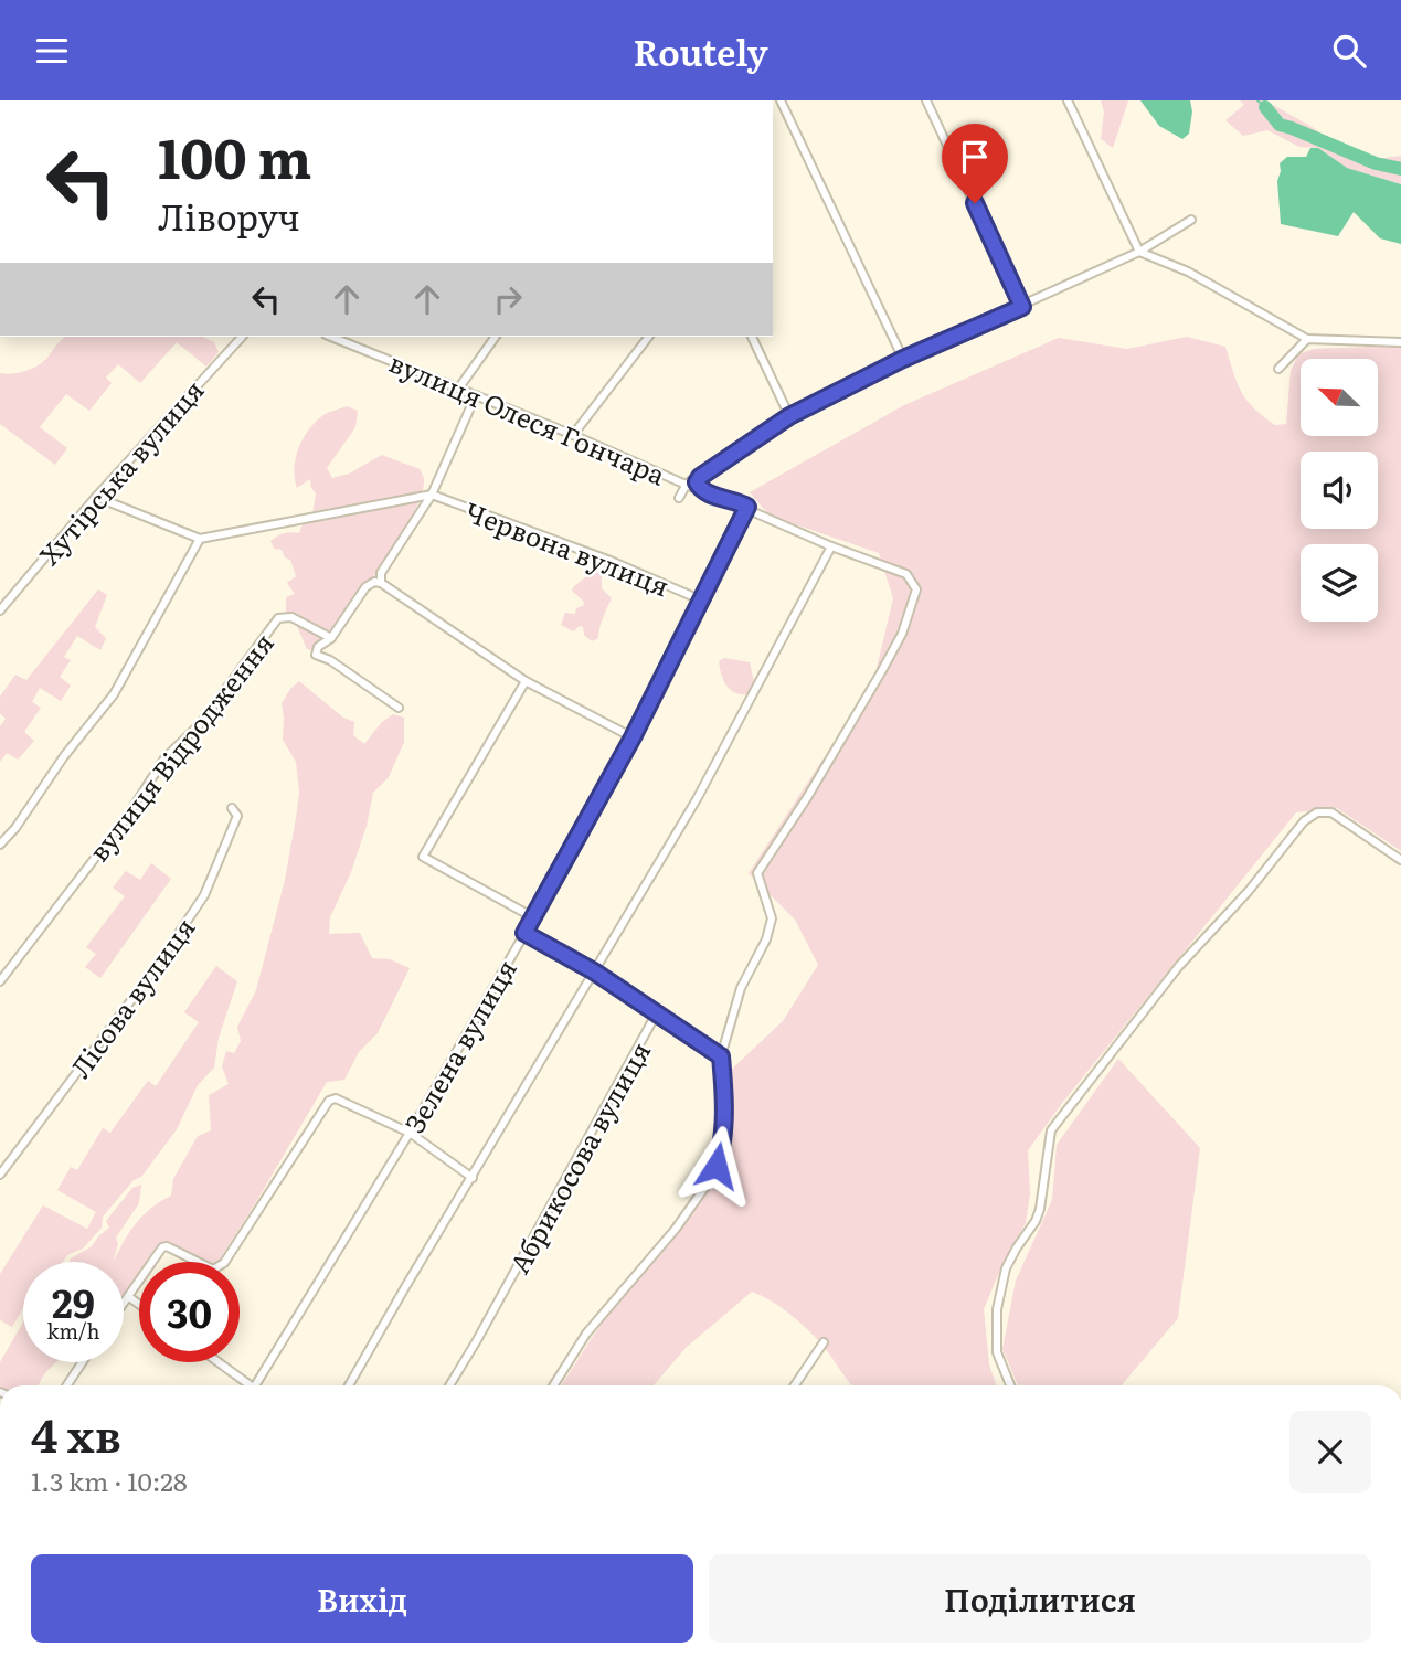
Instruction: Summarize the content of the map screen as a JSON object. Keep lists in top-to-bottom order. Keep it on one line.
{"streets":{"street":["вулиця Олеся Гончара","Хутірська вулиця","Червона вулиця","вулиця Відродження","Лісова вулиця","Зелена вулиця","Абрикосова вулиця"]},"crossings":[["Червона вулиця","Зелена вулиця"],["Зелена вулиця","Абрикосова вулиця"]],"north":"top left","page":{"header":"Routely","turn":["100 m","Ліворуч"],"speed":"29 km/h","limit":"30","heading":["4 хв","1.3 km · 10:28"],"buttons":["Вихід","Поділитися"]}}
